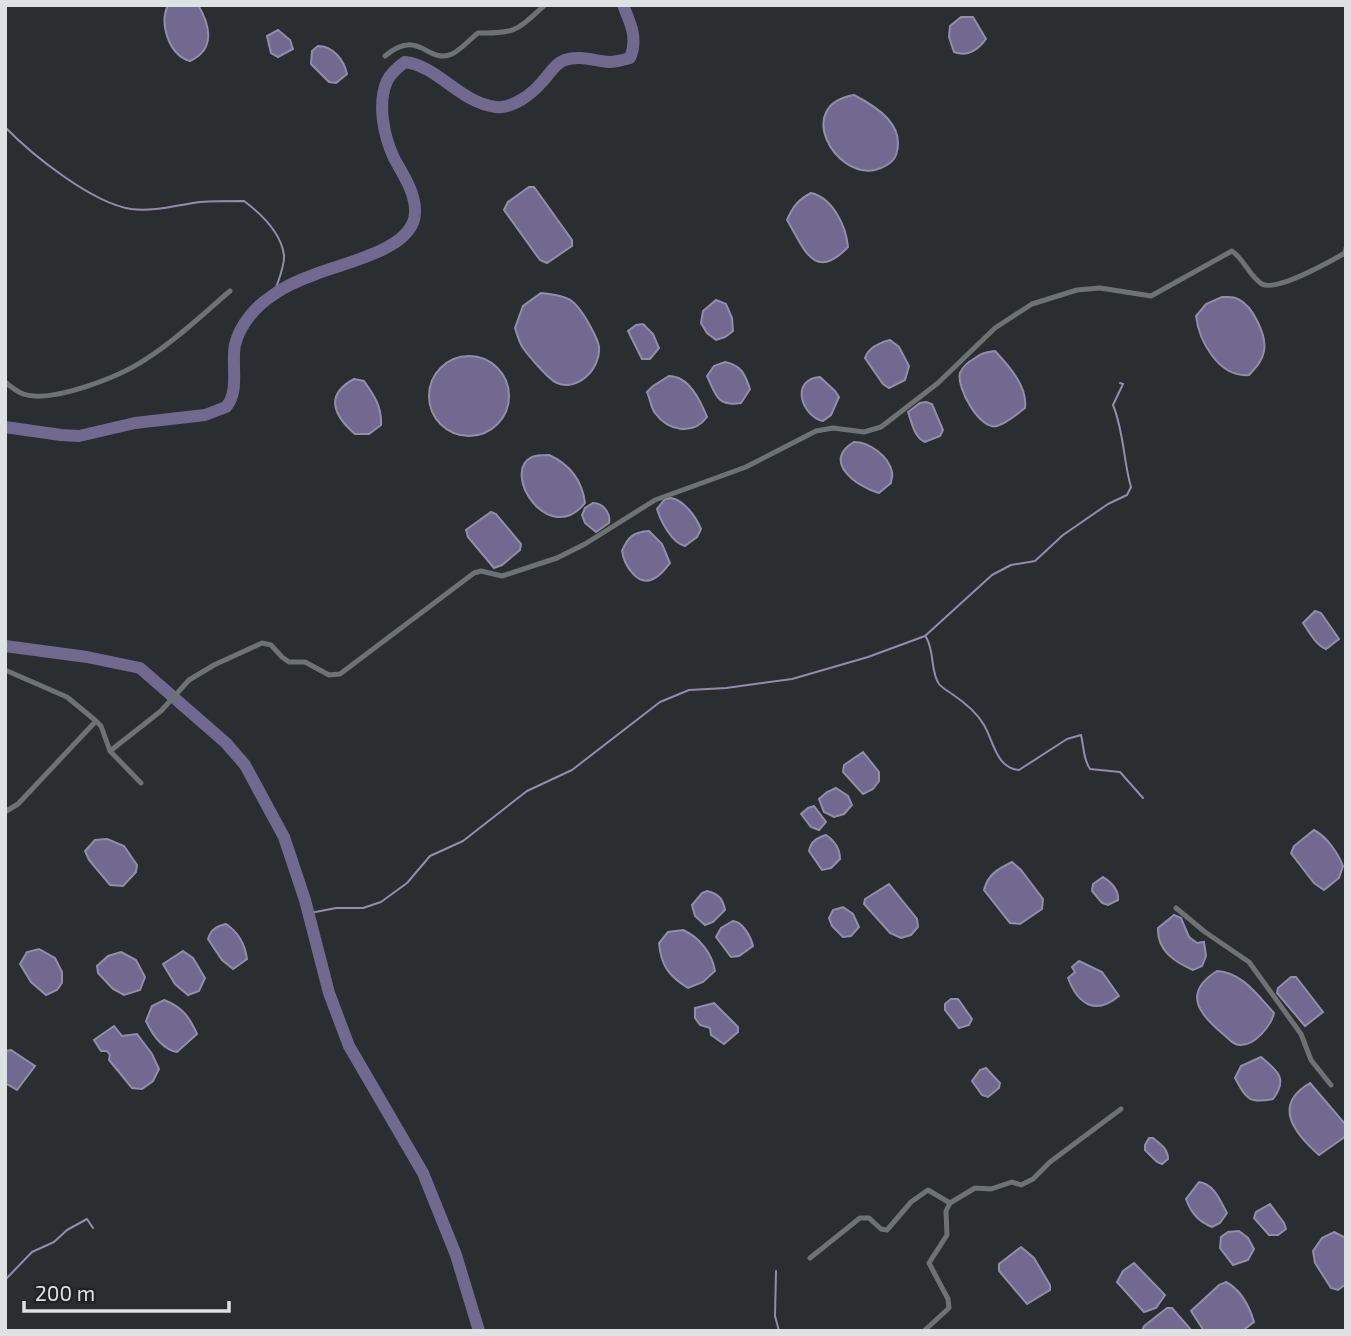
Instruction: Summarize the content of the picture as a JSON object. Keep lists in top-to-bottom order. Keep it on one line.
{"scale_bar":"200 m"}
